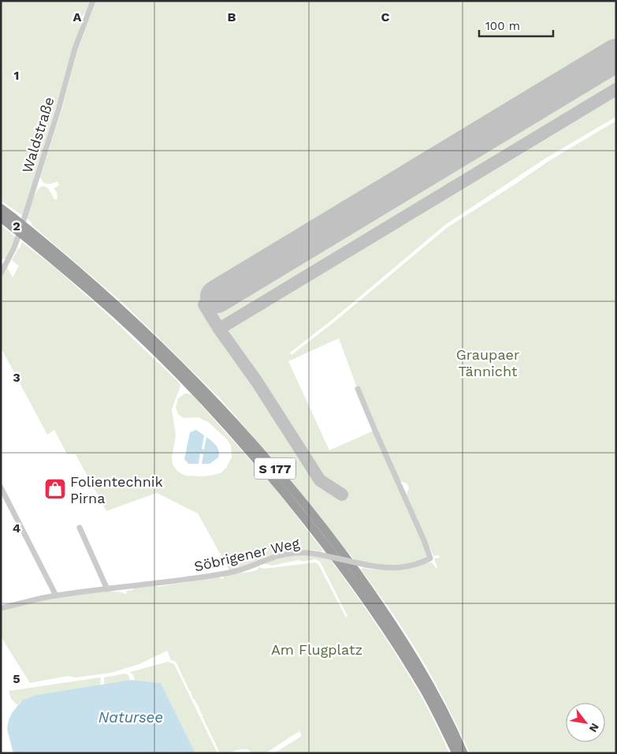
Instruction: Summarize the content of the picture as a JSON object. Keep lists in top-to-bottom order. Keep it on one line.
{"streets":{"highway":["S 177"],"street":["Waldstraße","Söbrigener Weg"]},"water":["Natursee"],"parks":["Graupaer Tännicht","Am Flugplatz"],"places":{"shop":["Folientechnik Pirna"]},"scale_bar":"100 m","north":"bottom right","grid":{"columns":["A","B","C"],"rows":["1","2","3","4","5"]}}
